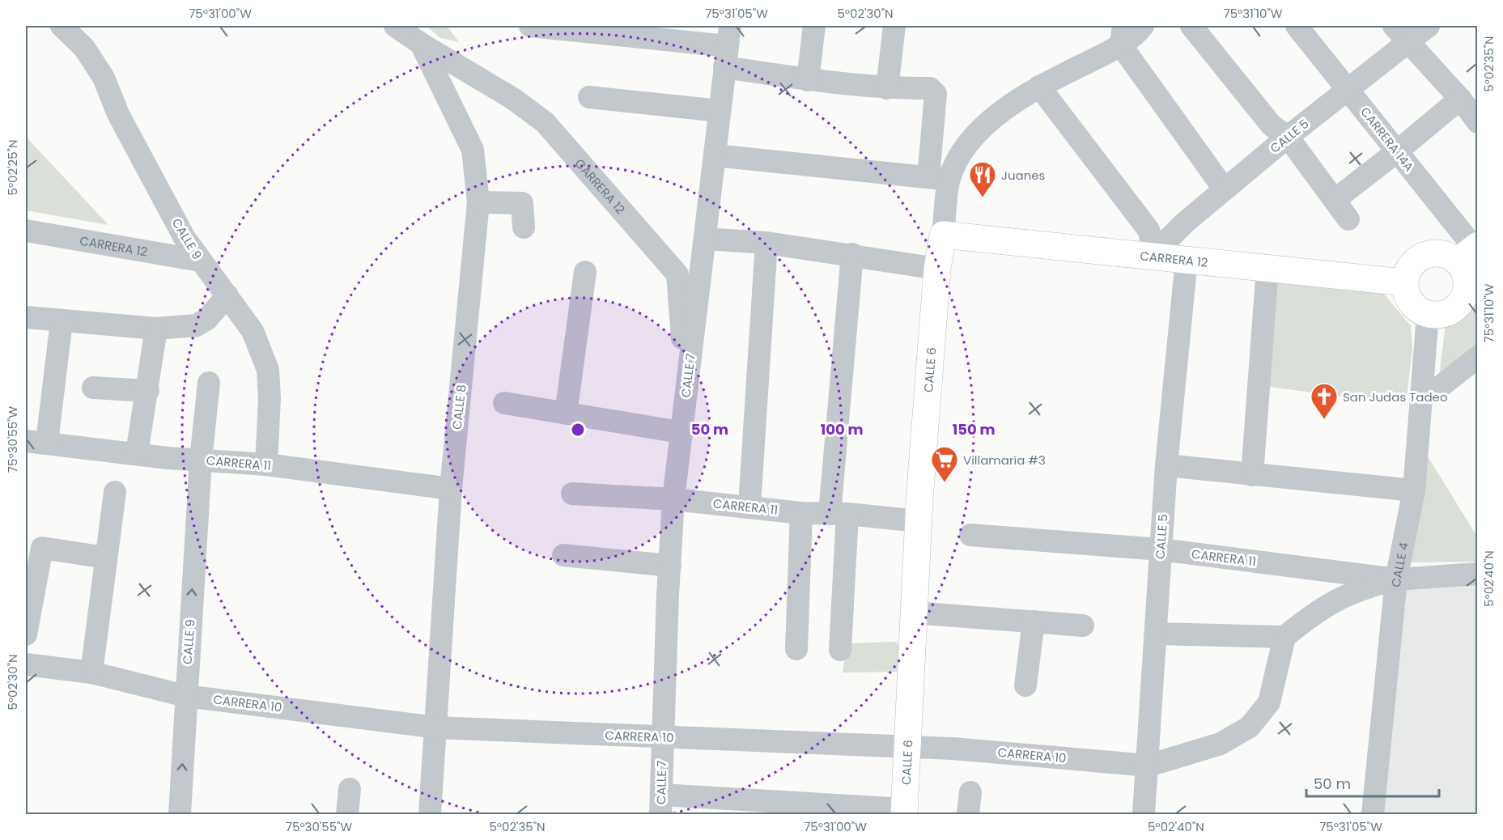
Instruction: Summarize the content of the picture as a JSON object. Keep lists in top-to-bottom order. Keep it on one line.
{"streets":{"main road":["CARRERA 12","CALLE 6"],"street":["CALLE 5","CARRERA 14A","CALLE 9","CALLE 7","CALLE 8","CARRERA 11","CALLE 4","CARRERA 10"]},"crossings":[["CALLE 5","CARRERA 14A"],["CALLE 5","CARRERA 12"],["CALLE 5","CARRERA 11"],["CALLE 5","CARRERA 10"],["CARRERA 14A","CARRERA 12"],["CARRERA 14A","CALLE 4"],["CARRERA 12","CALLE 9"],["CARRERA 12","CALLE 6"],["CARRERA 12","CALLE 7"],["CARRERA 12","CALLE 8"],["CARRERA 12","CALLE 4"],["CALLE 9","CARRERA 11"],["CALLE 9","CARRERA 10"],["CALLE 6","CARRERA 11"],["CALLE 6","CARRERA 10"],["CALLE 7","CARRERA 11"],["CALLE 7","CARRERA 10"],["CALLE 8","CARRERA 11"],["CALLE 8","CARRERA 10"],["CARRERA 11","CALLE 4"]],"places":{"restaurant":["Juanes"],"church":["San Judas Tadeo"],"supermarket":["Villamaría #3"]},"scale_bar":"50 m","coordinates":["75°31'00\"W","75°31'05\"W","5°02'30\"N","75°31'10\"W","5°02'35\"N","5°02'25\"N","75°30'55\"W","5°02'40\"N"],"rings":["50 m","100 m","150 m"]}
